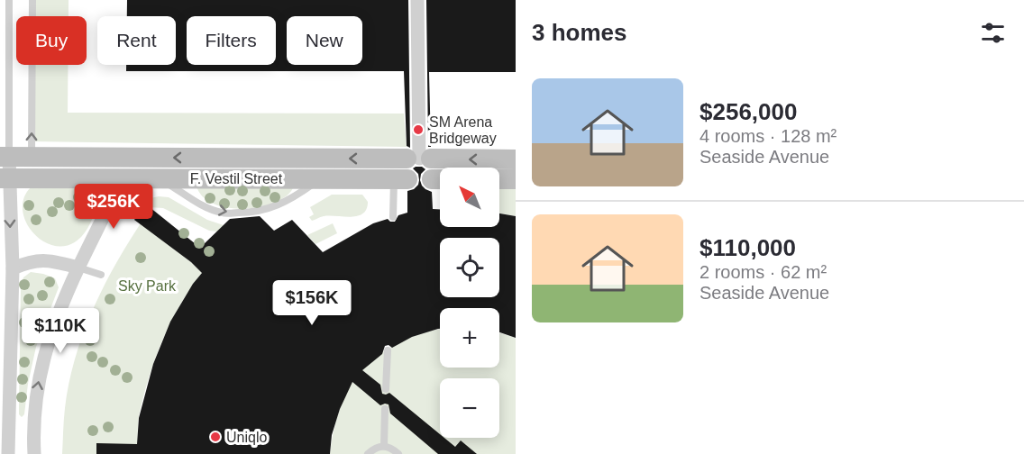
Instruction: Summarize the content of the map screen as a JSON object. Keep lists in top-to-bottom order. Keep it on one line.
{"streets":{"main road":["F. Vestil Street"]},"parks":["Sky Park"],"places":["SM Arena Bridgeway","Uniqlo"],"north":"top left","page":{"heading":"3 homes","chip":["Buy","Rent","Filters","New"],"list":[{"name":"$256,000","note":"4 rooms · 128 m² · Seaside Avenue"},{"name":"$110,000","note":"2 rooms · 62 m² · Seaside Avenue"}],"map_buttons":["+","−"],"price":["$256K","$156K","$110K"]}}
